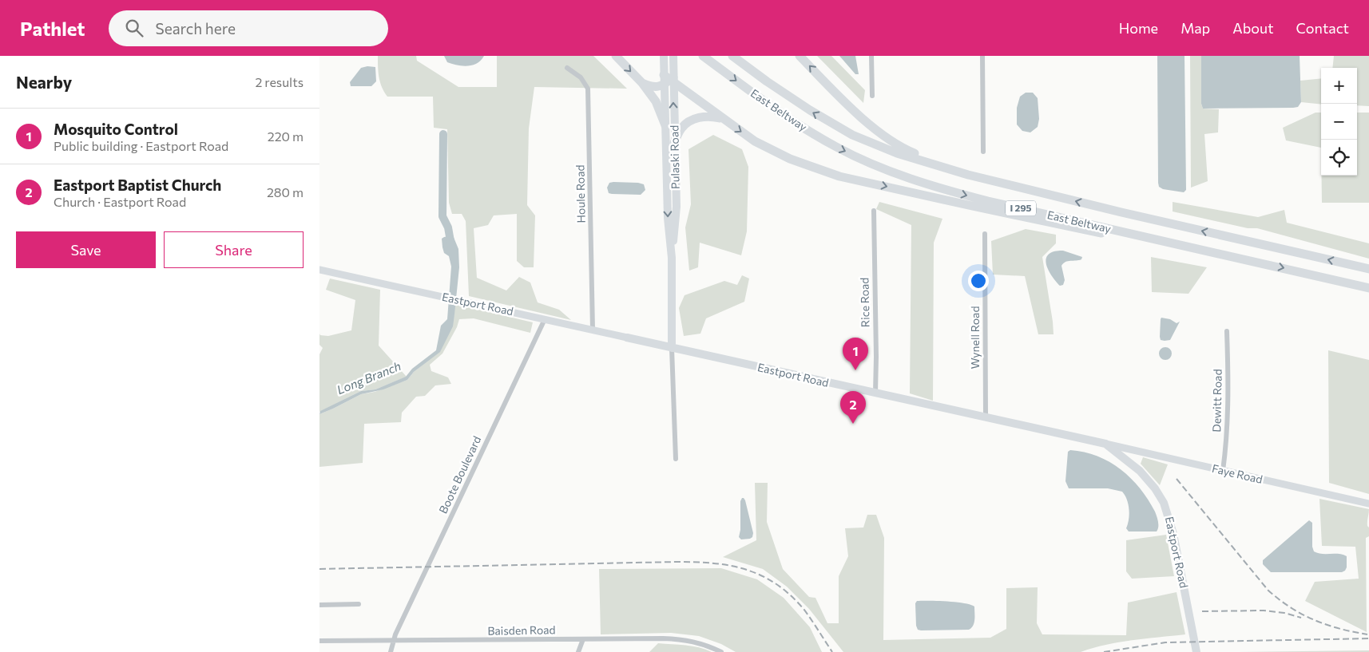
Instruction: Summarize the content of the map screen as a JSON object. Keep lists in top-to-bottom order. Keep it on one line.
{"streets":{"highway":["East Beltway","I 295"],"main road":["Pulaski Road","Eastport Road"],"street":["Houle Road","Rice Road","Wynell Road","Dewitt Road","Faye Road","Boote Boulevard","Baisden Road"]},"crossings":[["Pulaski Road","Eastport Road"],["Houle Road","Eastport Road"],["Rice Road","Eastport Road"],["Eastport Road","Wynell Road"],["Eastport Road","Faye Road"],["Eastport Road","Boote Boulevard"],["Dewitt Road","Faye Road"],["Boote Boulevard","Baisden Road"]],"water":["Long Branch"],"page":{"header":"Pathlet","search":"Search here","nav":["Home","Map","About","Contact"],"heading":["Nearby","2 results"],"map_buttons":["+","−"],"list":[{"mark":"1","name":"Mosquito Control","note":"Public building · Eastport Road","value":"220 m"},{"mark":"2","name":"Eastport Baptist Church","note":"Church · Eastport Road","value":"280 m"}],"buttons":["Save","Share"],"pins":["1","2"]}}
